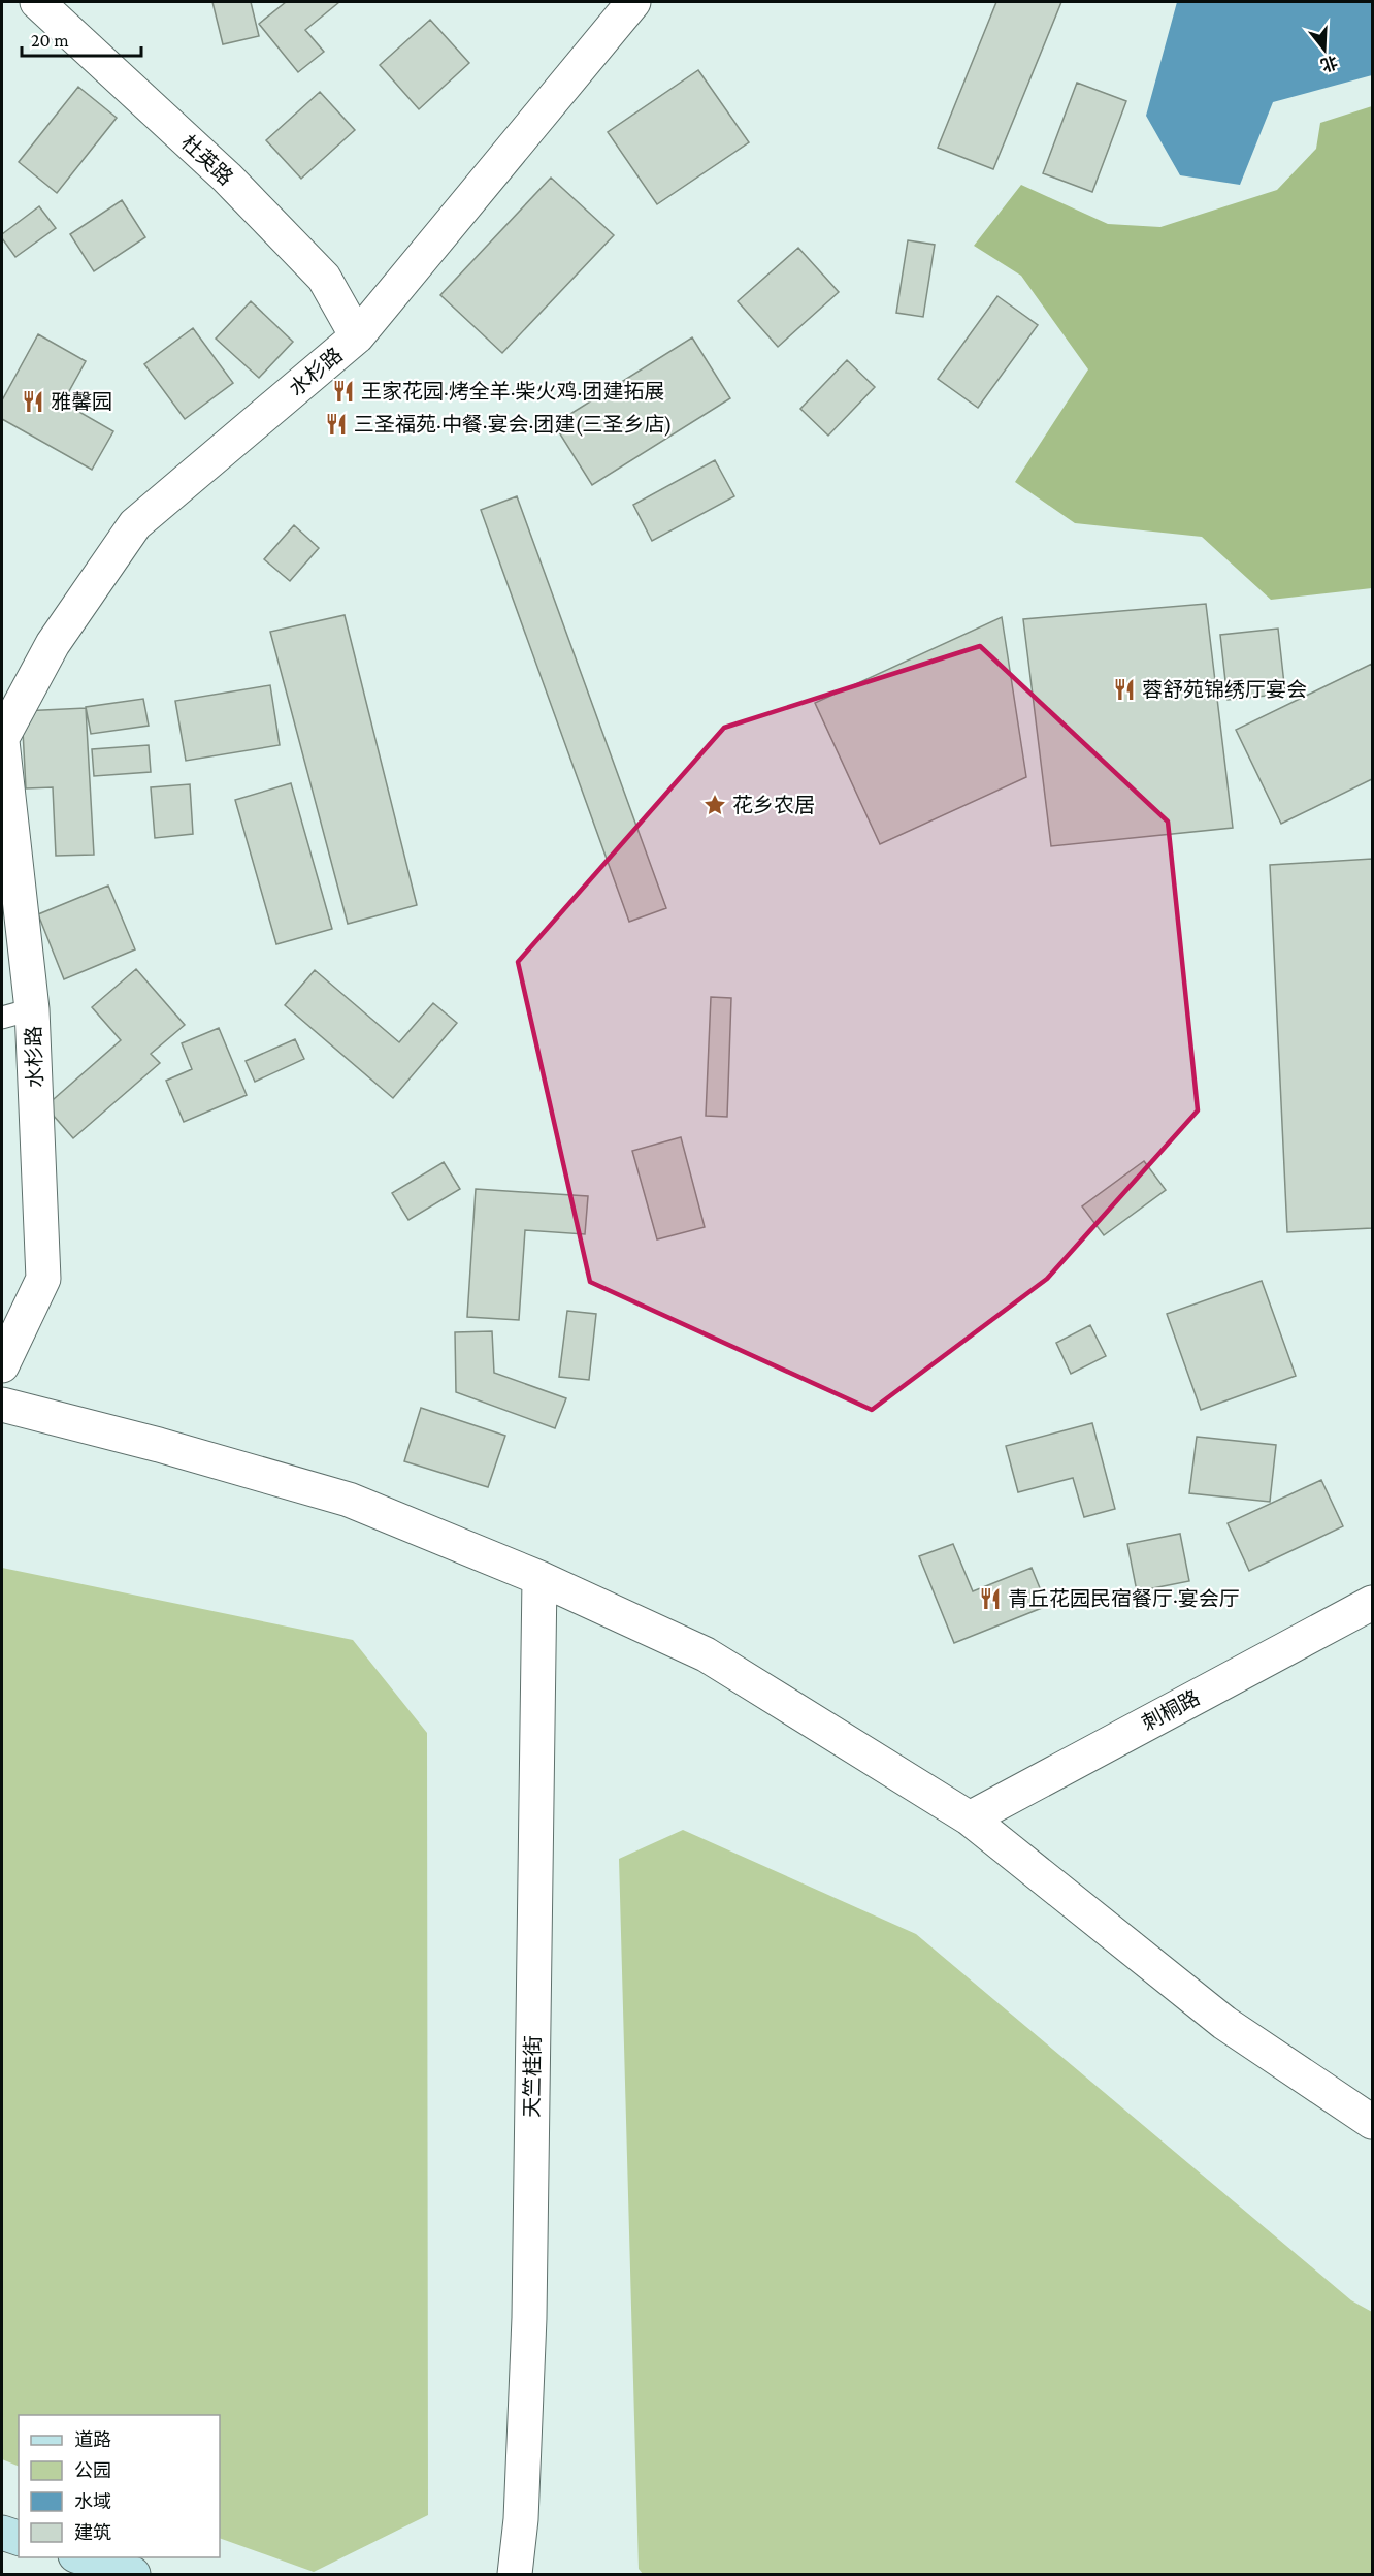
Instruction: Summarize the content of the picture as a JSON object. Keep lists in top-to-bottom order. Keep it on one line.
{"streets":{"street":["杜英路","水杉路","刺桐路","天竺桂街"]},"crossings":[["杜英路","水杉路"]],"places":{"restaurant":["王家花园·烤全羊·柴火鸡·团建拓展","雅馨园","三圣福苑·中餐·宴会·团建(三圣乡店)","蓉舒苑锦绣厅宴会","青丘花园民宿餐厅·宴会厅"],"place":["花乡农居"]},"legend":["道路","公园","水域","建筑"],"scale_bar":"20 m","north":"bottom"}
